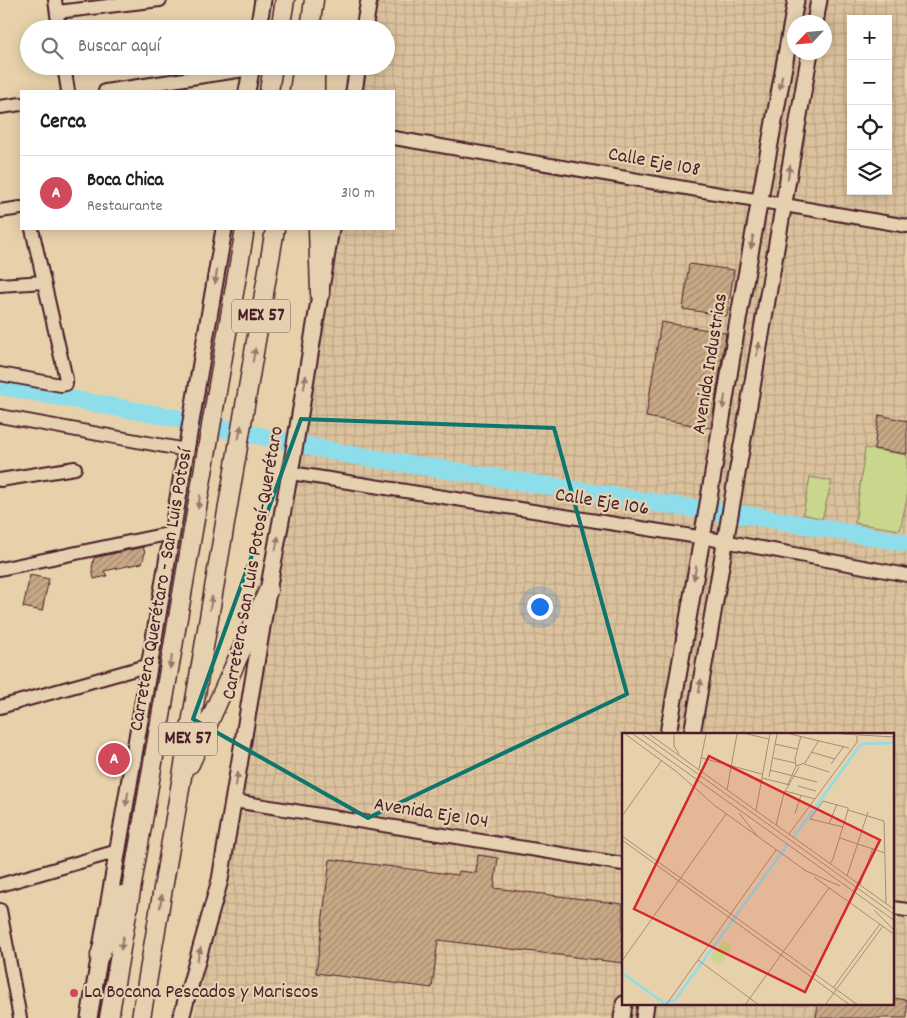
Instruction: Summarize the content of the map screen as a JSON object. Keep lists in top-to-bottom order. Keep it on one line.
{"streets":{"highway":["MEX 57","Carretera Querétaro - San Luis Potosí"],"main road":["Avenida Industrias","Carretera San Luis Potosí-Querétaro"],"street":["Calle Eje 108","Calle Eje 106","Avenida Eje 104"]},"crossings":[["Calle Eje 108","Avenida Industrias"],["Avenida Industrias","Calle Eje 106"],["Calle Eje 106","Carretera San Luis Potosí-Querétaro"],["Carretera San Luis Potosí-Querétaro","Avenida Eje 104"]],"places":["La Bocana Pescados y Mariscos"],"north":"bottom left","page":{"map_buttons":["+","−"],"search":"Buscar aquí","heading":"Cerca","list":[{"mark":"A","name":"Boca Chica","note":"Restaurante","value":"310 m"}],"pins":"A"}}
